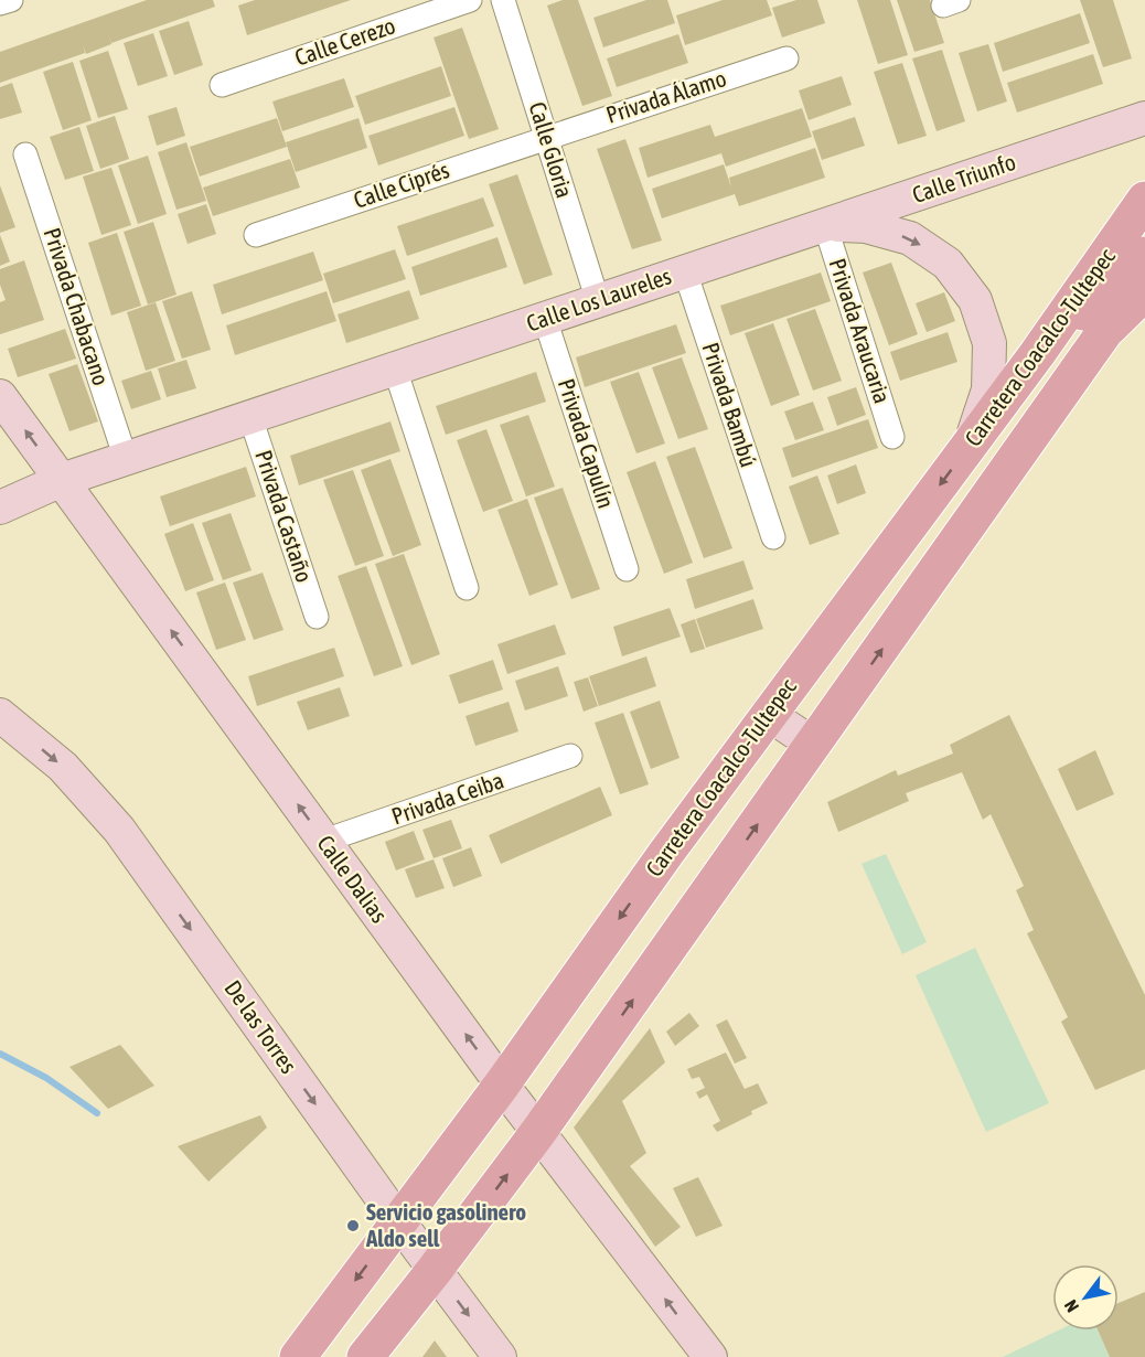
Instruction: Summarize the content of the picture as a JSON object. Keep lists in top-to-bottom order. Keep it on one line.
{"streets":{"main road":["Calle Triunfo","Calle Los Laureles","Carretera Coacalco-Tultepec","Calle Dalias","De las Torres"],"street":["Calle Cerezo","Privada Álamo","Calle Gloria","Calle Ciprés","Privada Chabacano","Privada Araucaria","Privada Bambú","Privada Capulín","Privada Castaño","Privada Ceiba"]},"crossings":[["Privada Álamo","Calle Gloria"],["Privada Álamo","Calle Ciprés"],["Calle Gloria","Calle Ciprés"],["Calle Gloria","Calle Los Laureles"],["Calle Triunfo","Calle Los Laureles"],["Calle Triunfo","Privada Araucaria"],["Calle Los Laureles","Privada Chabacano"],["Calle Los Laureles","Privada Araucaria"],["Calle Los Laureles","Carretera Coacalco-Tultepec"],["Calle Los Laureles","Privada Bambú"],["Calle Los Laureles","Privada Capulín"],["Calle Los Laureles","Privada Castaño"],["Calle Los Laureles","Calle Dalias"],["Carretera Coacalco-Tultepec","Calle Dalias"],["Carretera Coacalco-Tultepec","De las Torres"],["Privada Ceiba","Calle Dalias"]],"one_way":["Calle Dalias","De las Torres"],"places":["Servicio gasolinero Aldo sell"],"north":"bottom left"}
